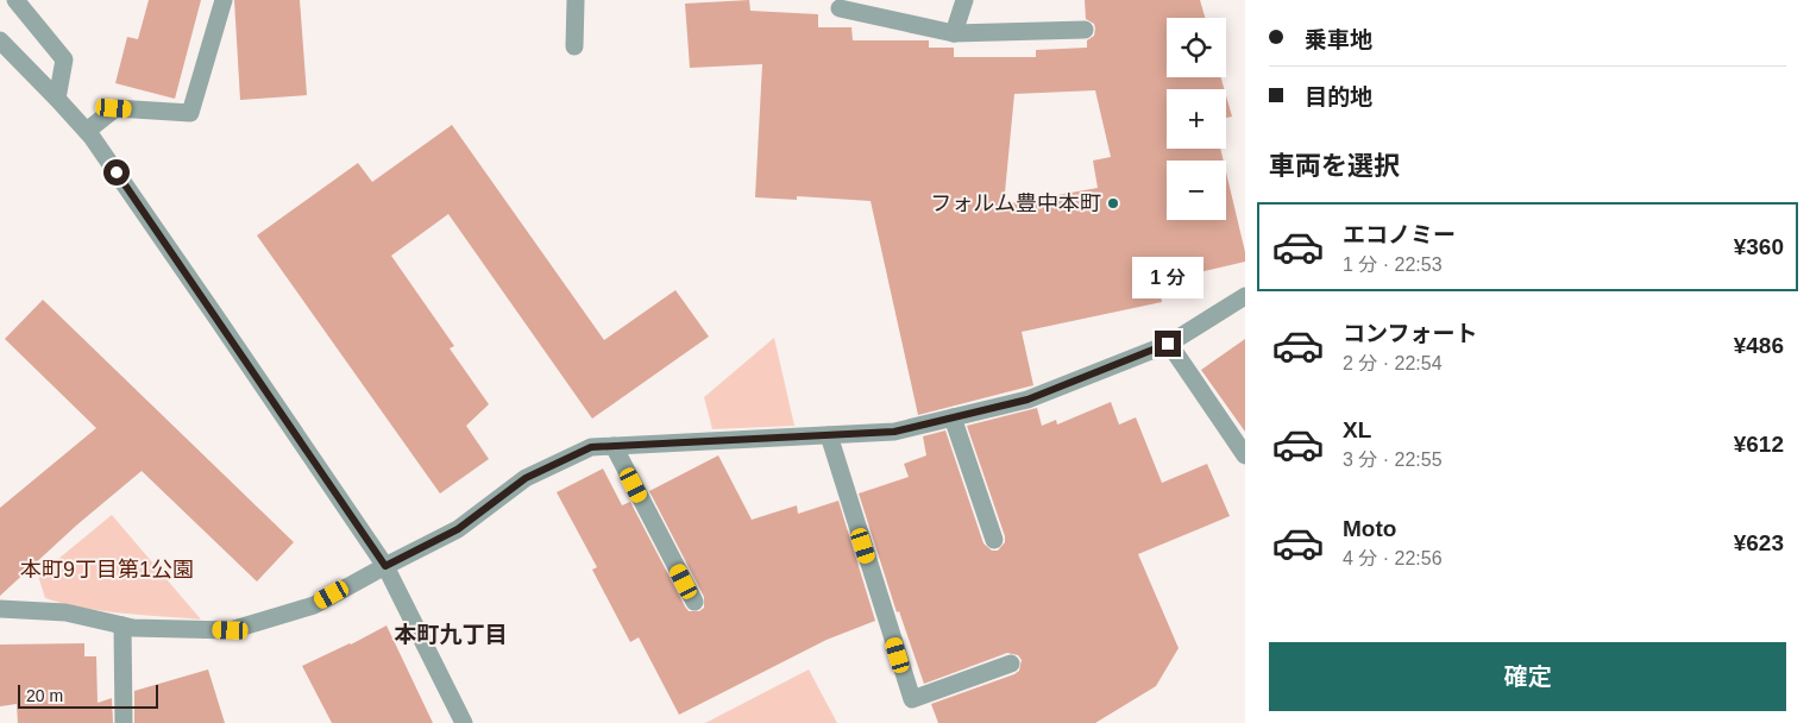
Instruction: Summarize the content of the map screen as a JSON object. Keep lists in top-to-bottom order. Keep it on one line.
{"districts":["本町九丁目"],"parks":["本町9丁目第1公園"],"places":["フォルム豊中本町"],"scale_bar":"20 m","page":{"banner":["乗車地","目的地"],"map_buttons":["+","−"],"heading":"車両を選択","list":[{"name":"エコノミー","note":"1 分 · 22:53","value":"¥360"},{"name":"コンフォート","note":"2 分 · 22:54","value":"¥486"},{"name":"XL","note":"3 分 · 22:55","value":"¥612"},{"name":"Moto","note":"4 分 · 22:56","value":"¥623"}],"bubble":"1 分","buttons":"確定","scale":"20 m"}}
